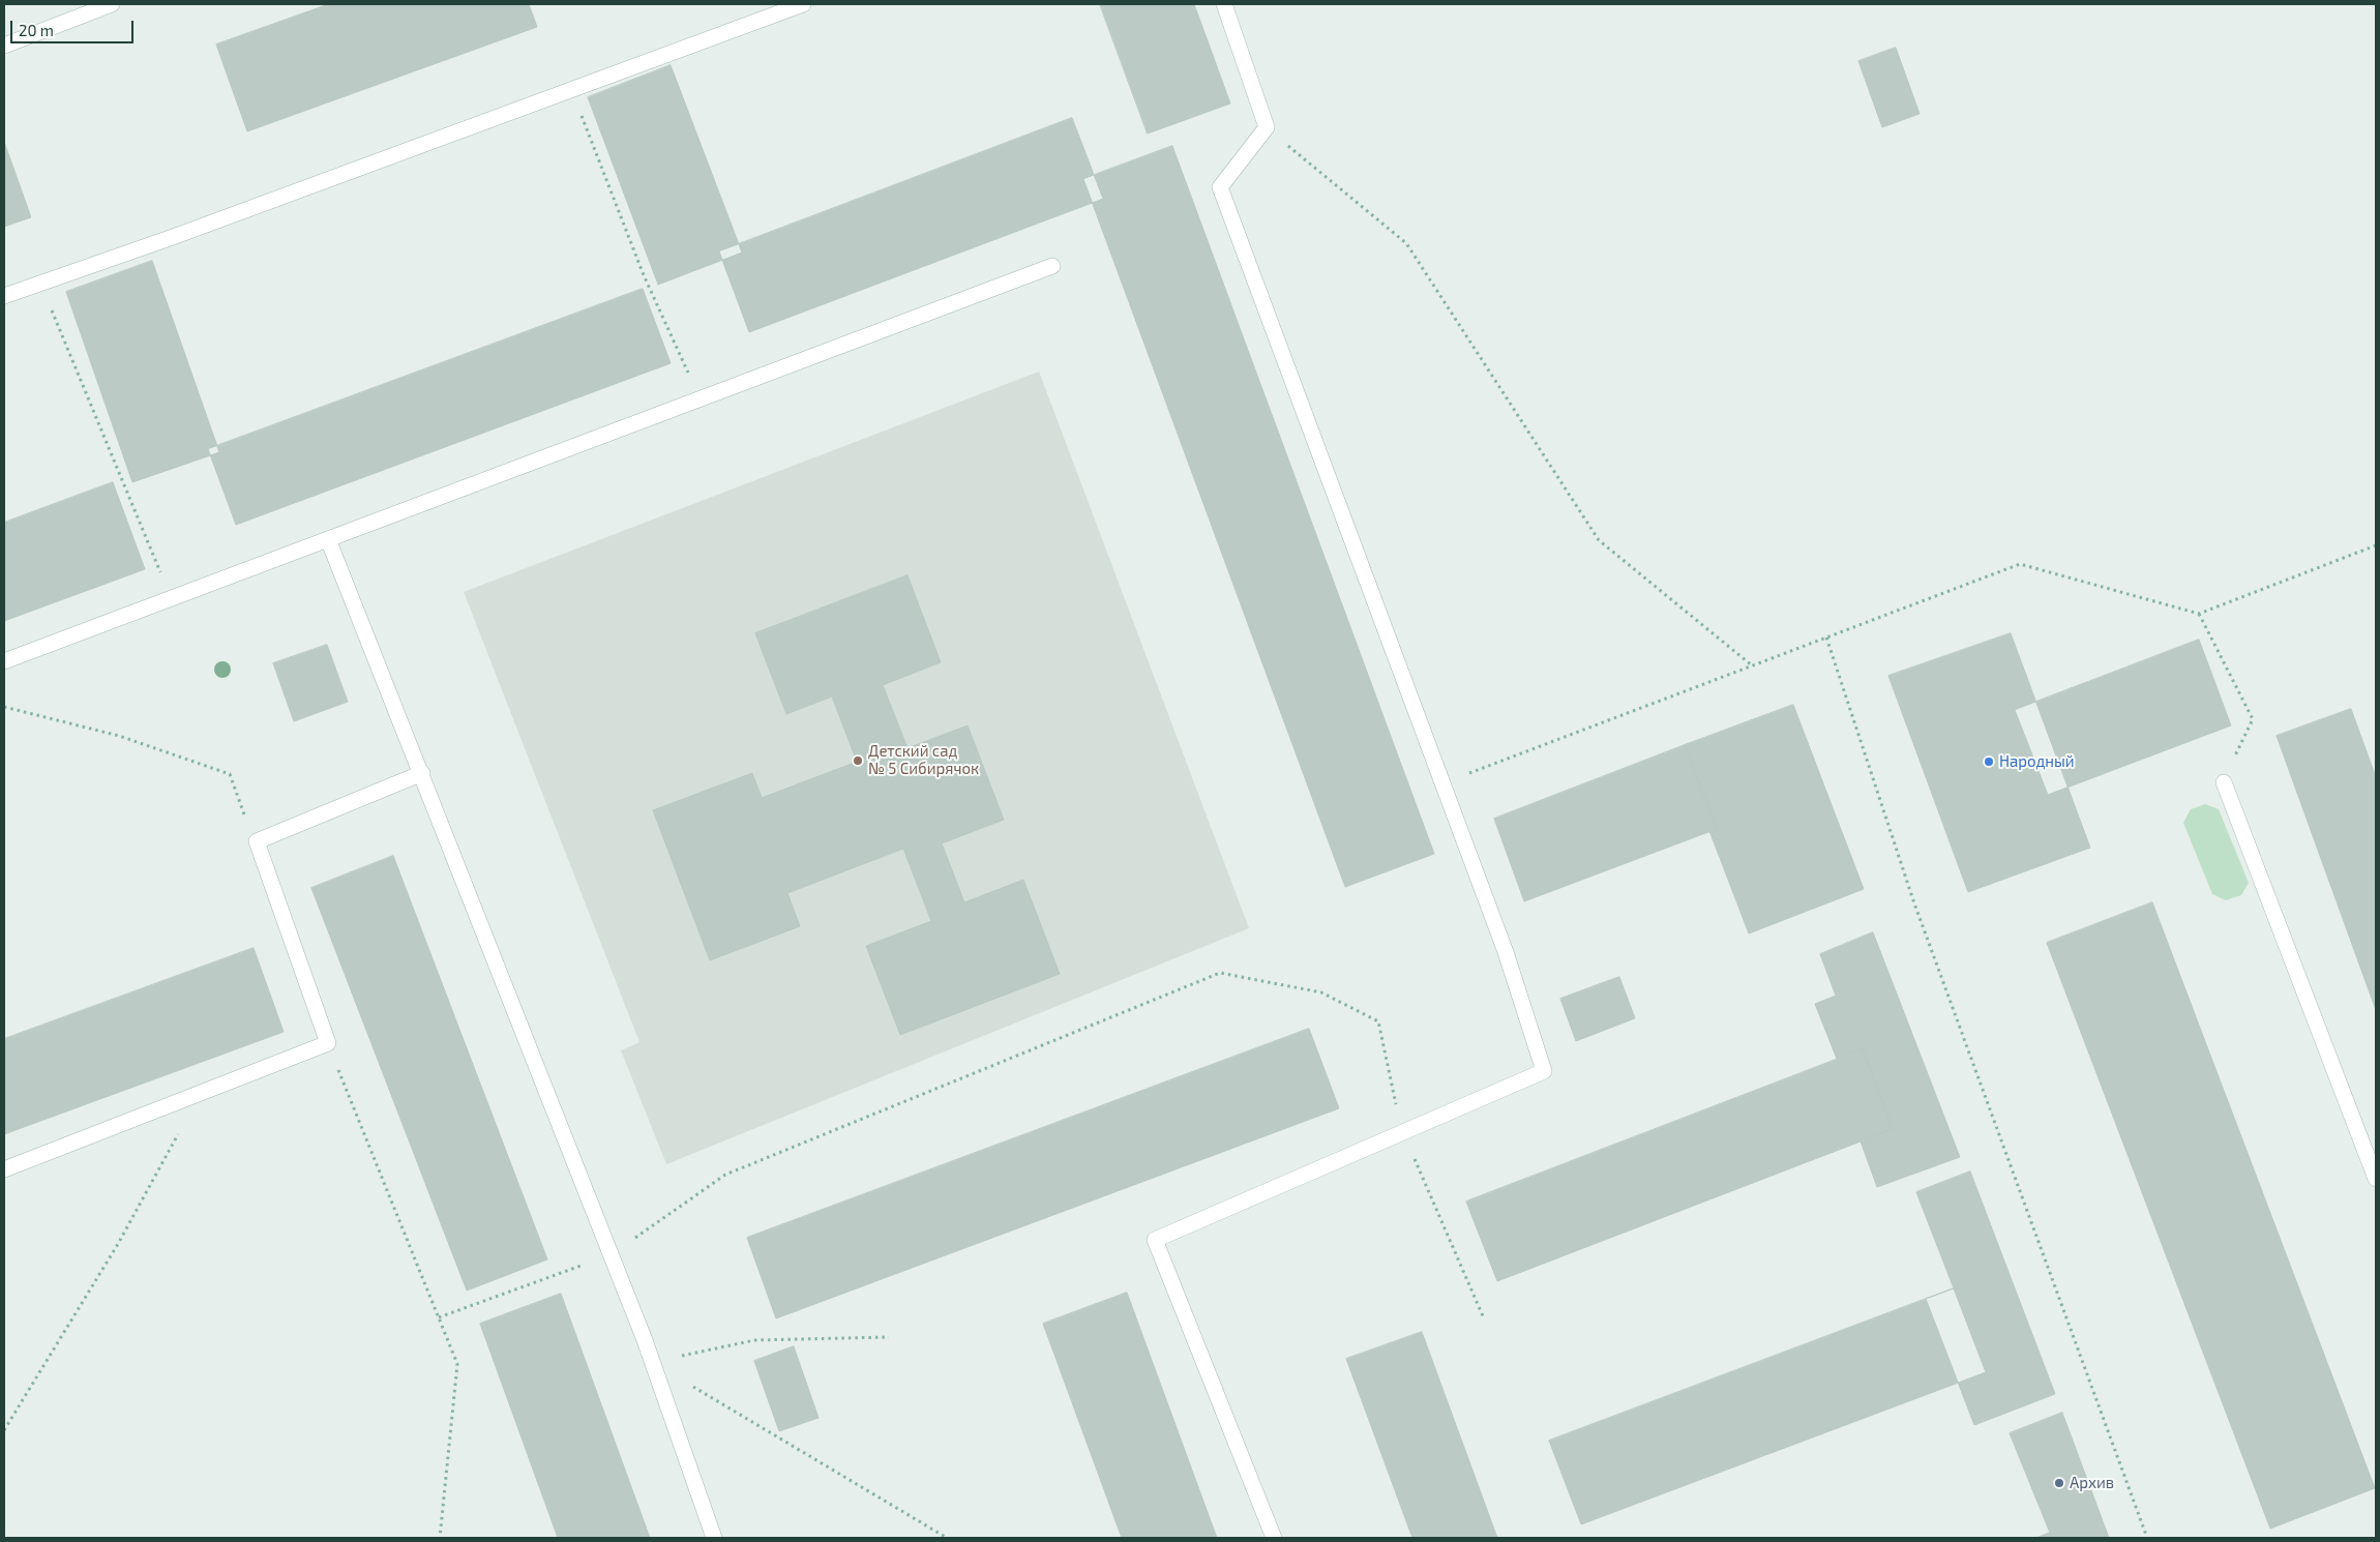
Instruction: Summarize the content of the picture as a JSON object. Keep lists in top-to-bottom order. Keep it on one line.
{"places":["Детский сад № 5 Сибирячок","Народный","Архив"],"scale_bar":"20 m"}
